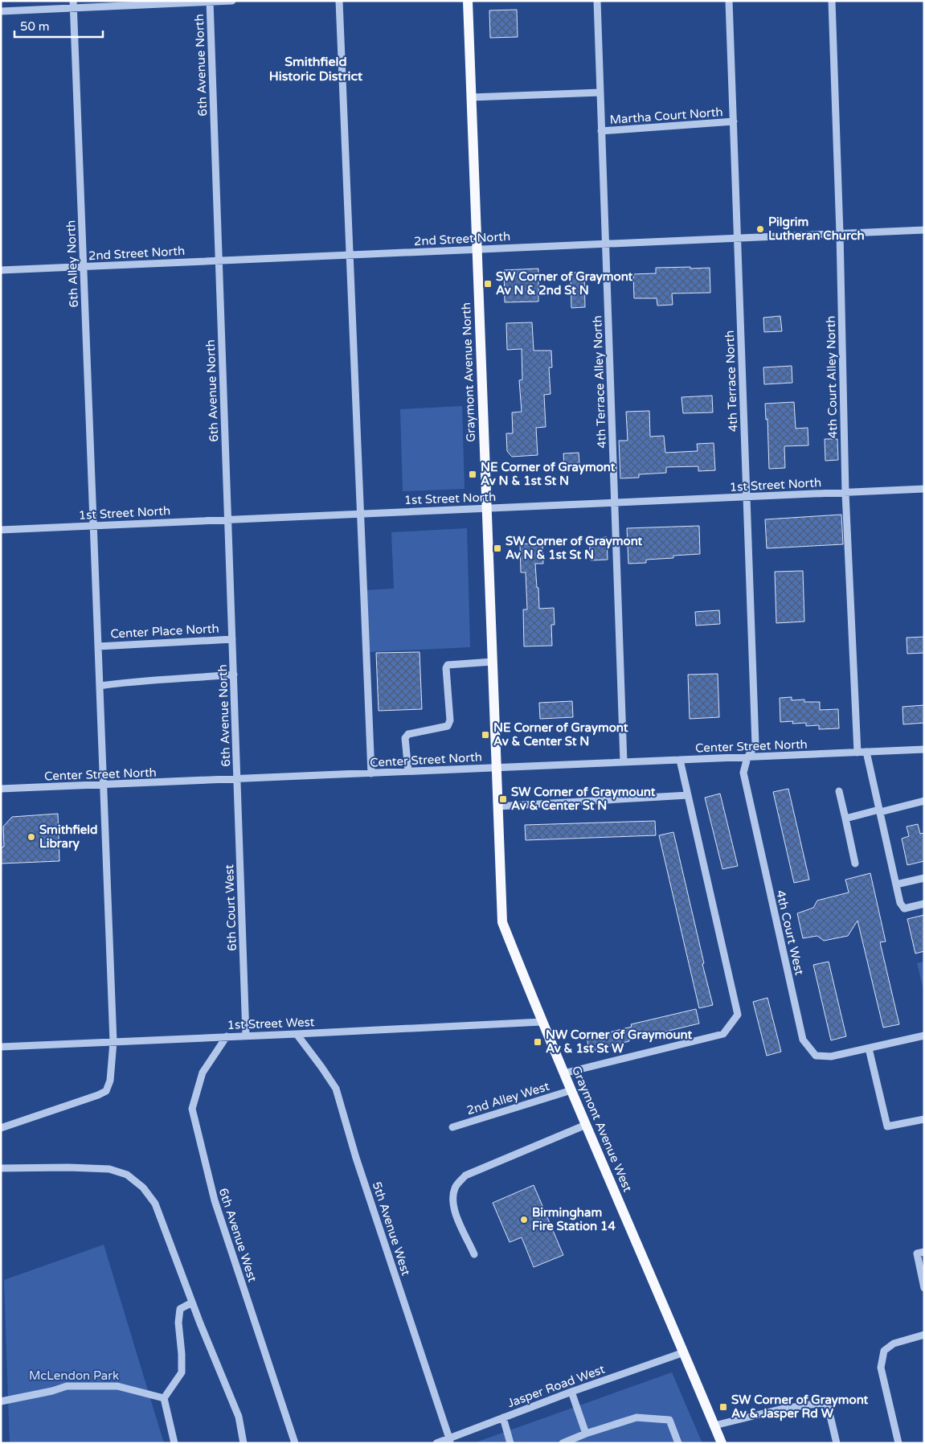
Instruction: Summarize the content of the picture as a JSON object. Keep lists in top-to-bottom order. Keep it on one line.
{"streets":{"main road":["Graymont Avenue North","Graymont Avenue West"],"street":["6th Avenue North","Martha Court North","2nd Street North","6th Alley North","4th Court Alley North","4th Terrace North","4th Terrace Alley North","1st Street North","Center Place North","Center Street North","6th Court West","4th Court West","1st Street West","2nd Alley West","5th Avenue West","6th Avenue West","Jasper Road West"]},"crossings":[["6th Avenue North","2nd Street North"],["6th Avenue North","1st Street North"],["6th Avenue North","Center Place North"],["6th Avenue North","Center Street North"],["6th Avenue North","6th Court West"],["Martha Court North","4th Terrace North"],["Martha Court North","4th Terrace Alley North"],["2nd Street North","6th Alley North"],["2nd Street North","Graymont Avenue North"],["2nd Street North","4th Court Alley North"],["2nd Street North","4th Terrace North"],["2nd Street North","4th Terrace Alley North"],["6th Alley North","1st Street North"],["6th Alley North","Center Place North"],["6th Alley North","Center Street North"],["6th Alley North","1st Street West"],["Graymont Avenue North","1st Street North"],["Graymont Avenue North","Center Street North"],["Graymont Avenue North","Graymont Avenue West"],["4th Court Alley North","1st Street North"],["4th Court Alley North","Center Street North"],["4th Terrace North","1st Street North"],["4th Terrace North","Center Street North"],["4th Terrace North","4th Court West"],["4th Terrace Alley North","1st Street North"],["4th Terrace Alley North","Center Street North"],["Center Street North","6th Court West"],["Center Street North","4th Court West"],["Center Street North","Graymont Avenue West"],["6th Court West","1st Street West"],["1st Street West","Graymont Avenue West"],["1st Street West","5th Avenue West"],["1st Street West","6th Avenue West"],["2nd Alley West","Graymont Avenue West"],["Graymont Avenue West","Jasper Road West"],["5th Avenue West","Jasper Road West"]],"districts":["Smithfield Historic District"],"parks":["McLendon Park"],"places":{"other":["Pilgrim Lutheran Church","Smithfield Library","Birmingham Fire Station 14"],"transit":["SW Corner of Graymont Av N & 2nd St N","NE Corner of Graymont Av N & 1st St N","SW Corner of Graymont Av N & 1st St N","NE Corner of Graymont Av & Center St N","SW Corner of Graymount Av & Center St N","NW Corner of Graymount Av & 1st St W","SW Corner of Graymont Av & Jasper Rd W"]},"scale_bar":"50 m"}
